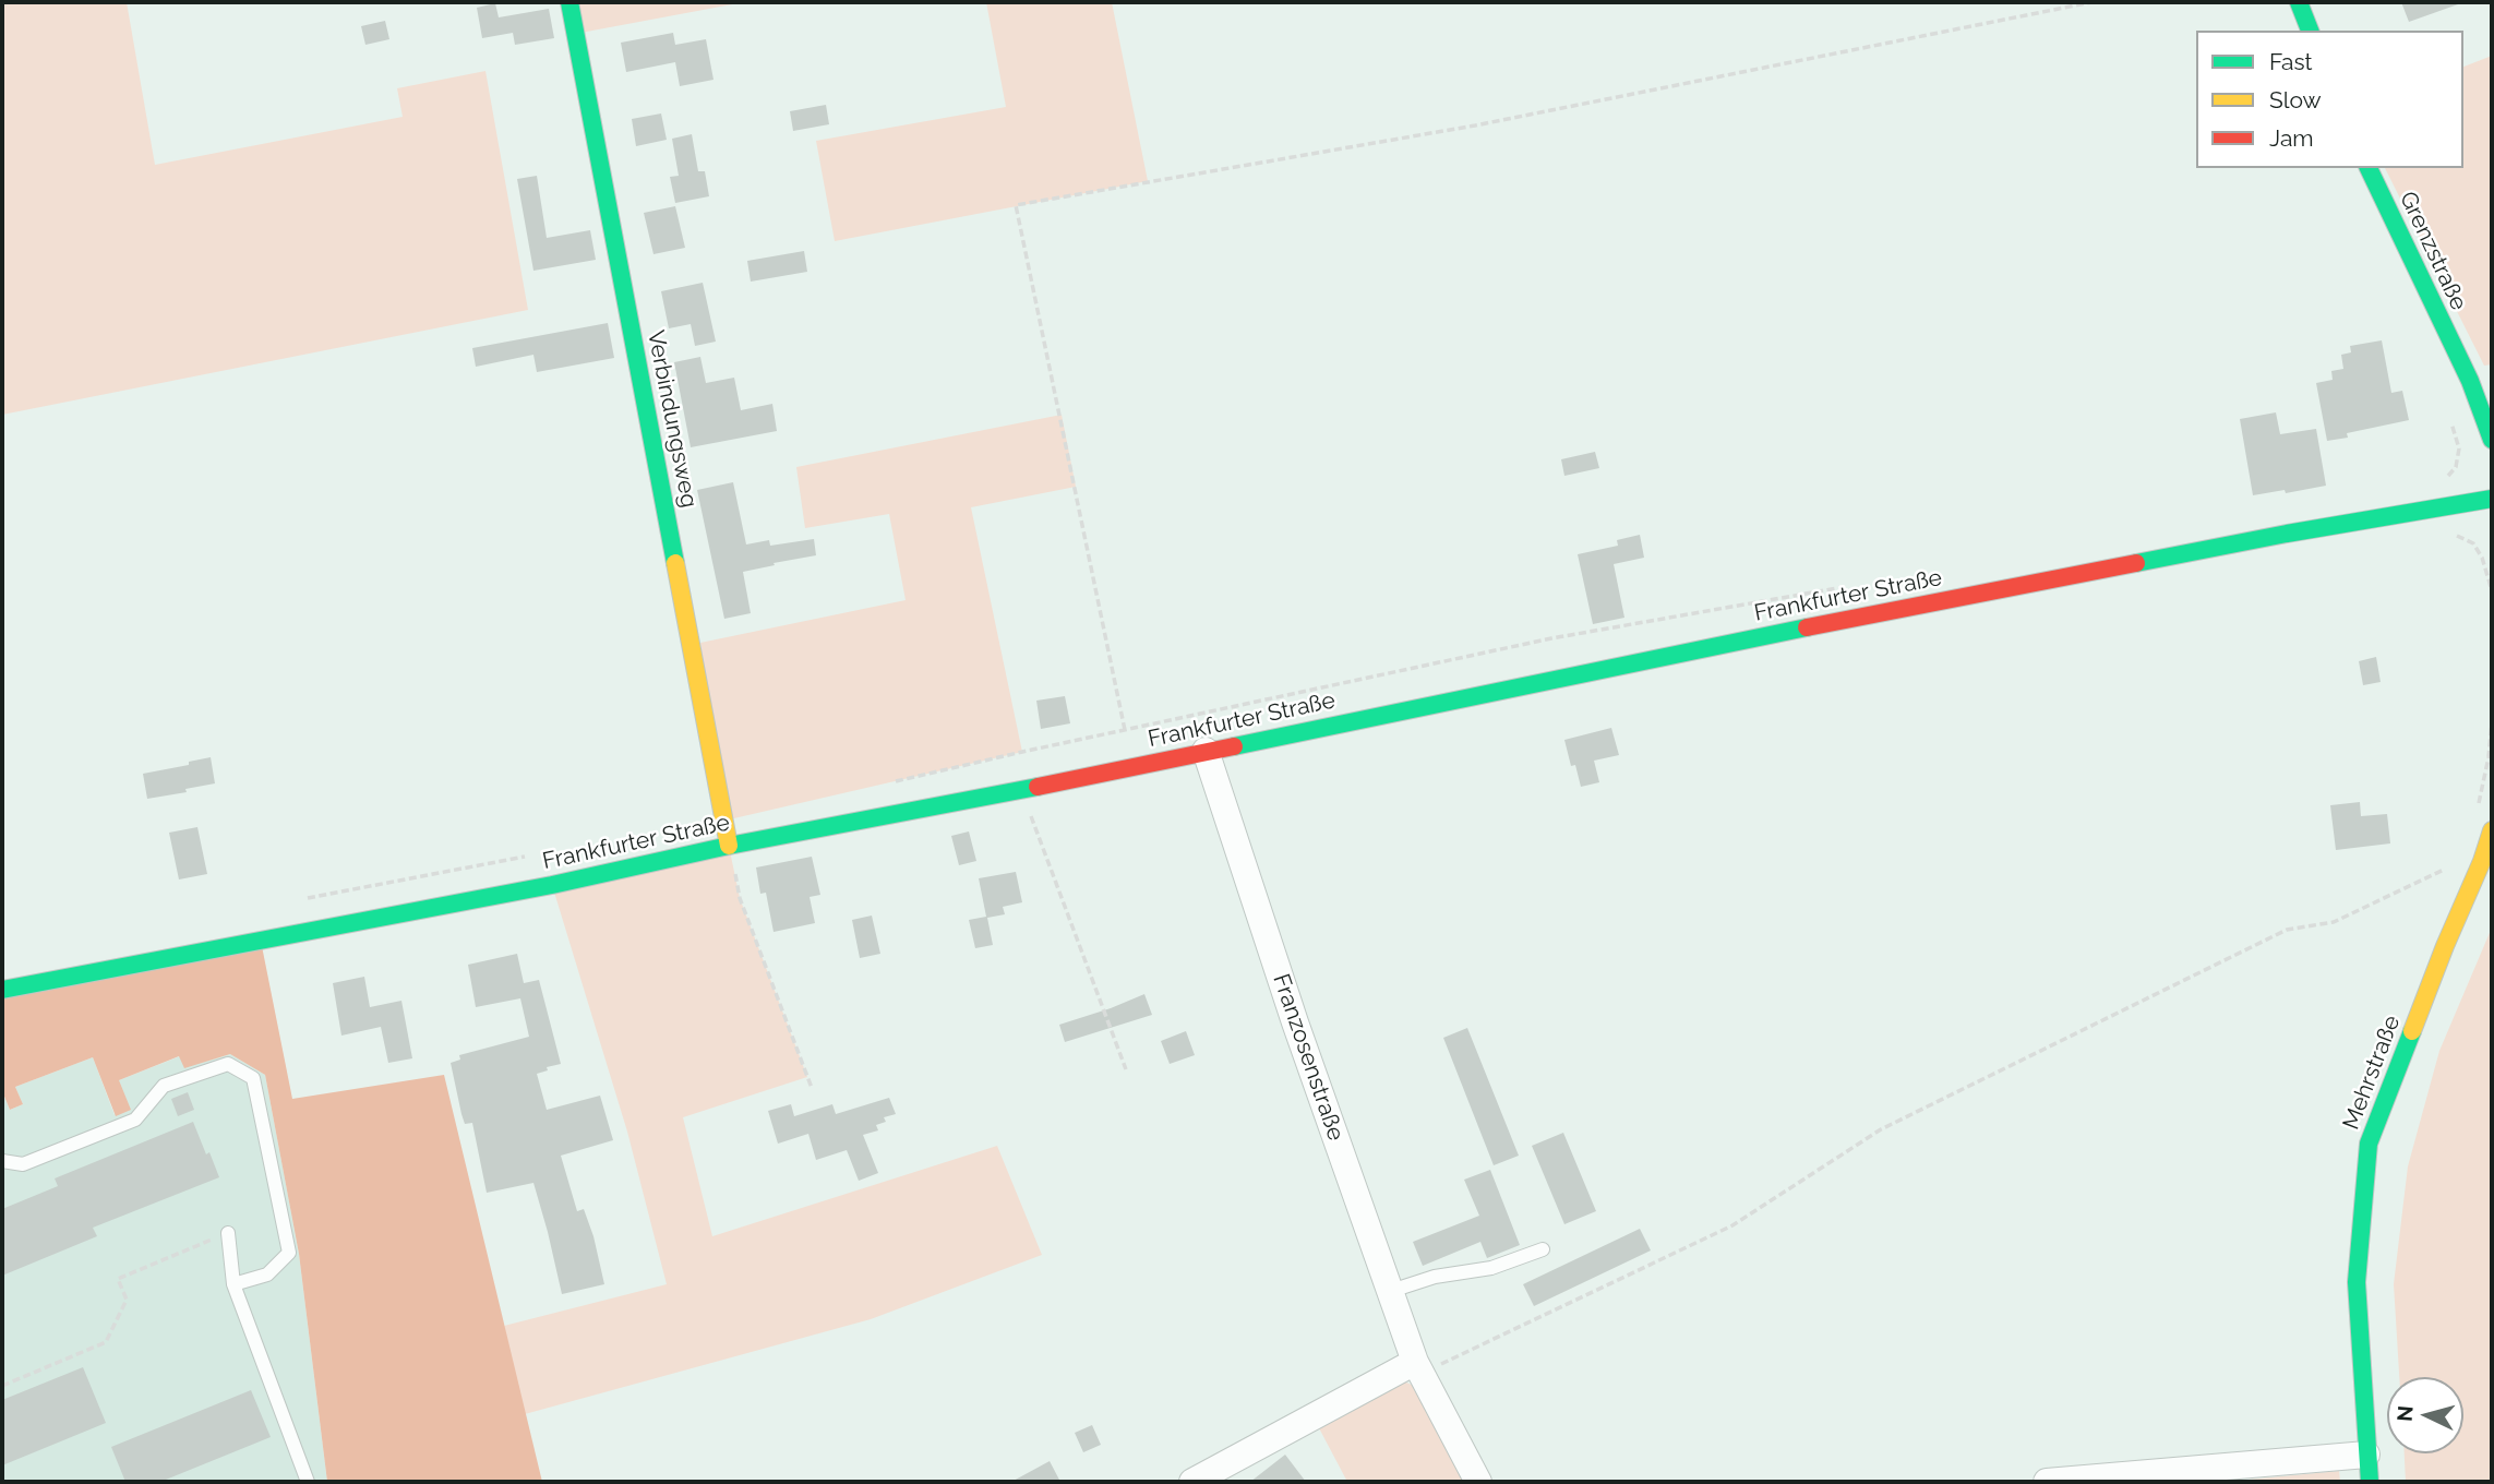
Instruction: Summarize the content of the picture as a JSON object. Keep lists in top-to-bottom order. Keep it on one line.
{"streets":{"main road":["Grenzstraße","Verbindungsweg","Frankfurter Straße","Mehrstraße"],"street":["Franzosenstraße"]},"crossings":[["Verbindungsweg","Frankfurter Straße"],["Frankfurter Straße","Franzosenstraße"]],"legend":["Fast","Slow","Jam"],"north":"left"}
